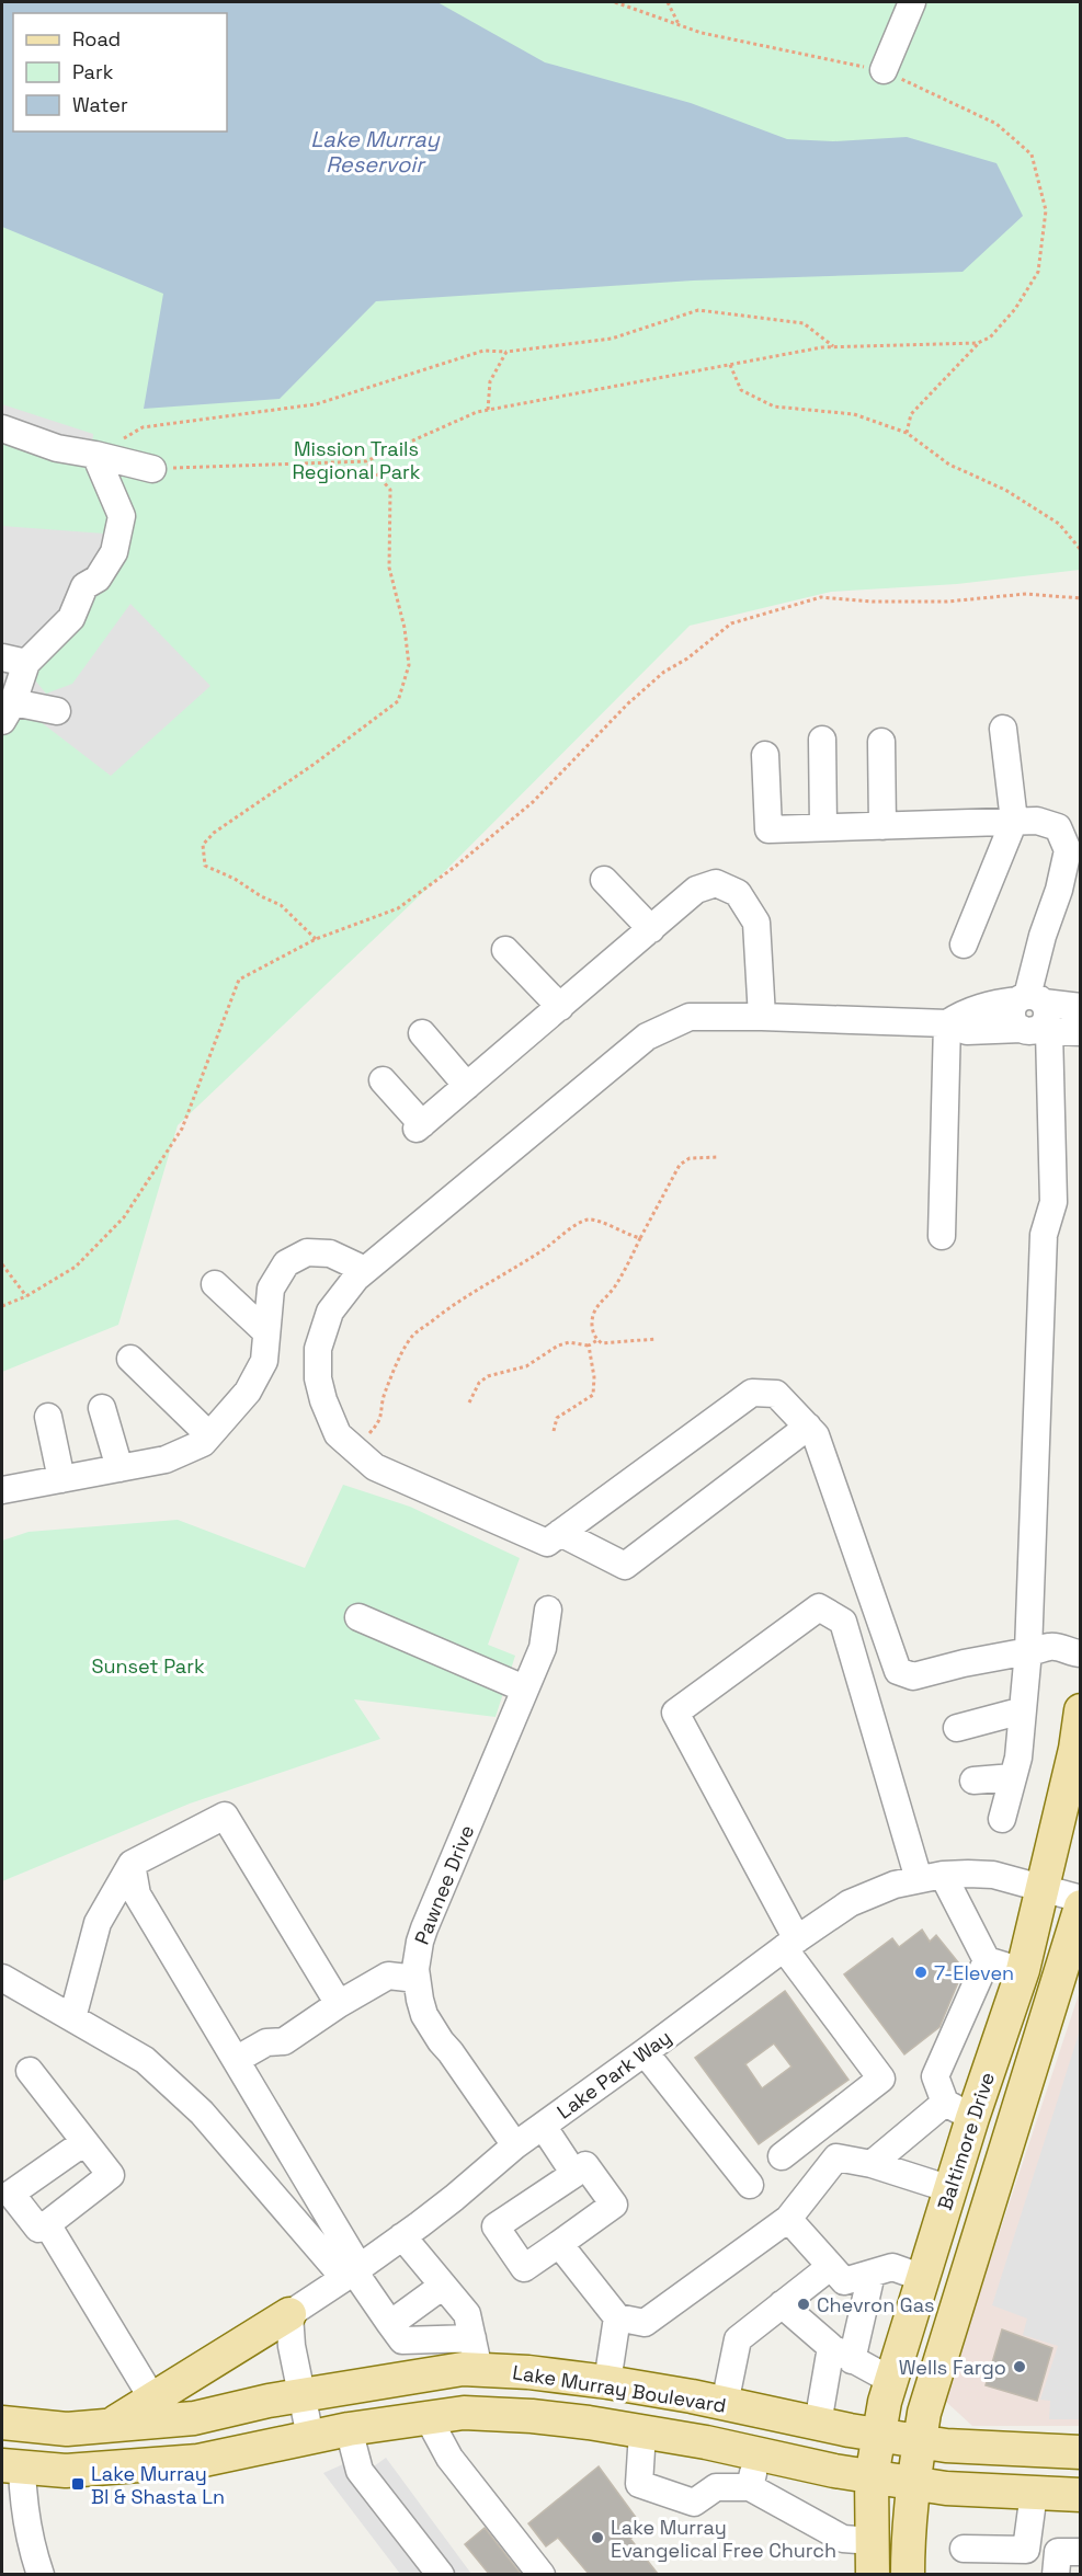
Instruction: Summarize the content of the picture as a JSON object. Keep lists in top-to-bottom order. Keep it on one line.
{"streets":{"main road":["Baltimore Drive","Lake Murray Boulevard"],"street":["Pawnee Drive","Lake Park Way"]},"crossings":[["Pawnee Drive","Lake Park Way"],["Lake Park Way","Baltimore Drive"],["Baltimore Drive","Lake Murray Boulevard"]],"water":["Lake Murray Reservoir"],"parks":["Mission Trails Regional Park","Sunset Park"],"places":{"other":["7-Eleven","Chevron Gas","Wells Fargo","Lake Murray Evangelical Free Church"],"transit":["Lake Murray Bl & Shasta Ln"]},"legend":["Road","Park","Water"]}
